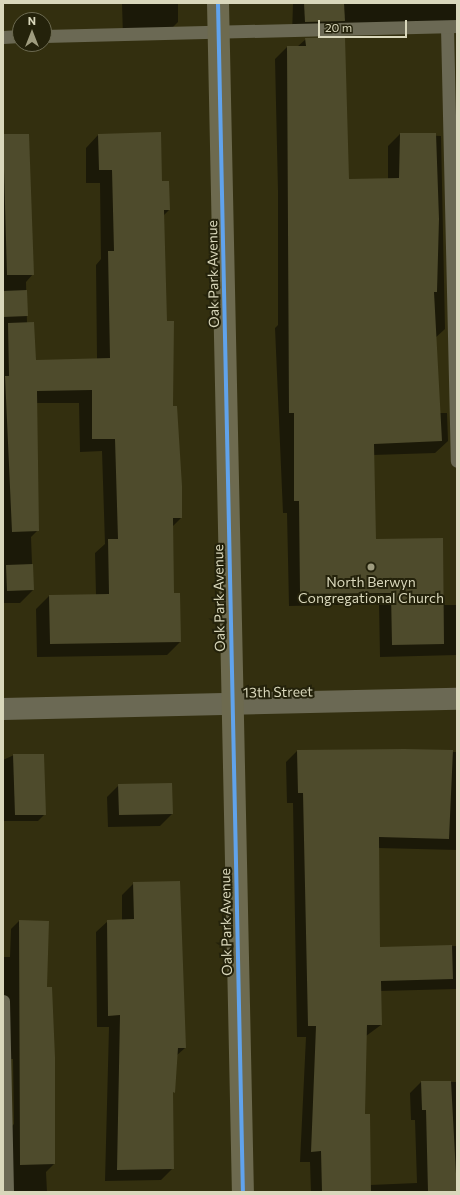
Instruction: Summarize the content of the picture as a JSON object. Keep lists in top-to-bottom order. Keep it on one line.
{"streets":{"street":["Oak Park Avenue","13th Street"]},"crossings":[["Oak Park Avenue","13th Street"]],"places":["North Berwyn Congregational Church"],"scale_bar":"20 m","north":"top"}
